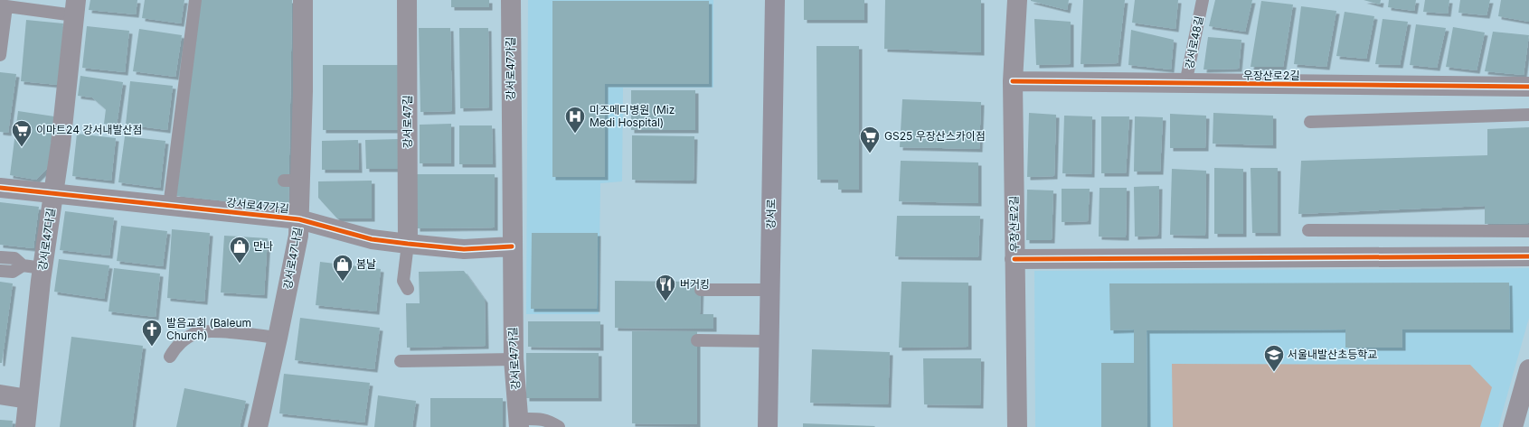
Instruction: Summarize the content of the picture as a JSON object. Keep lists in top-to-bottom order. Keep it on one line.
{"streets":{"main road":["강서로"],"street":["강서로47가길","우장산로2길","강서로47길","강서로47다길","강서로47나길"],"lane":["강서로48길"]},"crossings":[["강서로48길","우장산로2길"],["강서로47가길","강서로47길"],["강서로47가길","강서로47다길"],["강서로47가길","강서로47나길"]],"places":{"hospital":["미즈메디병원 (Miz Medi Hospital)"],"supermarket":["이마트24 강서내발산점","GS25 우장산스카이점"],"shop":["만나","봄날"],"restaurant":["버거킹"],"church":["발음교회 (Baleum Church)"],"school or university":["서울내발산초등학교"]}}
